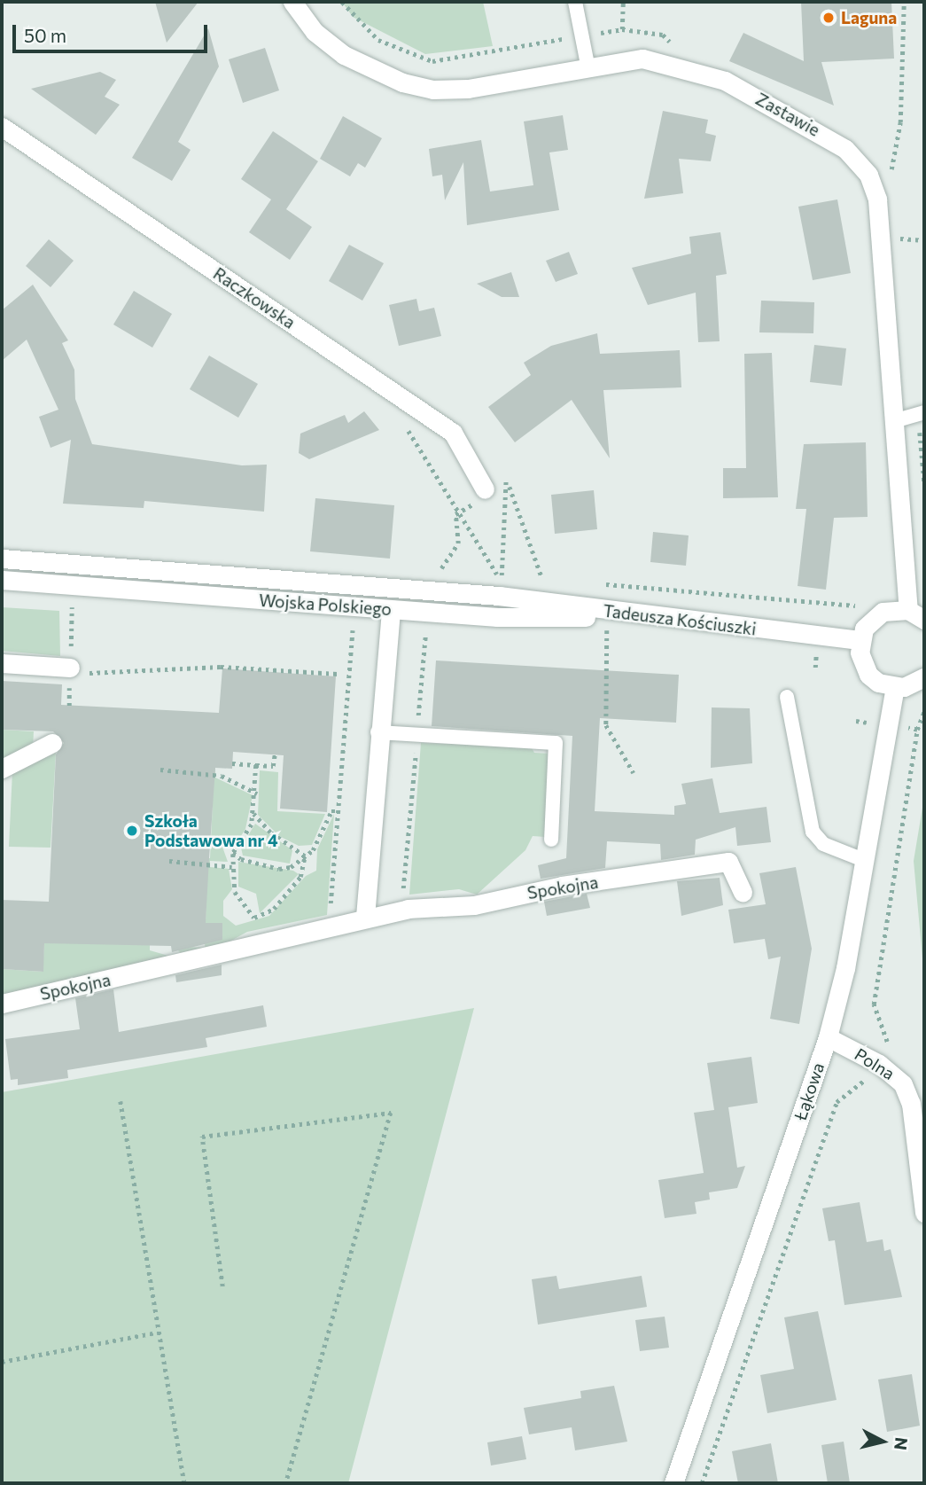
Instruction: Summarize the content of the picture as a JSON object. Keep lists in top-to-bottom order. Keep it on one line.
{"streets":{"street":["Zastawie","Raczkowska","Wojska Polskiego","Tadeusza Kościuszki","Spokojna","Polna","Łąkowa"]},"crossings":[["Wojska Polskiego","Tadeusza Kościuszki"],["Polna","Łąkowa"]],"places":["Laguna","Szkoła Podstawowa nr 4"],"scale_bar":"50 m","north":"right"}
